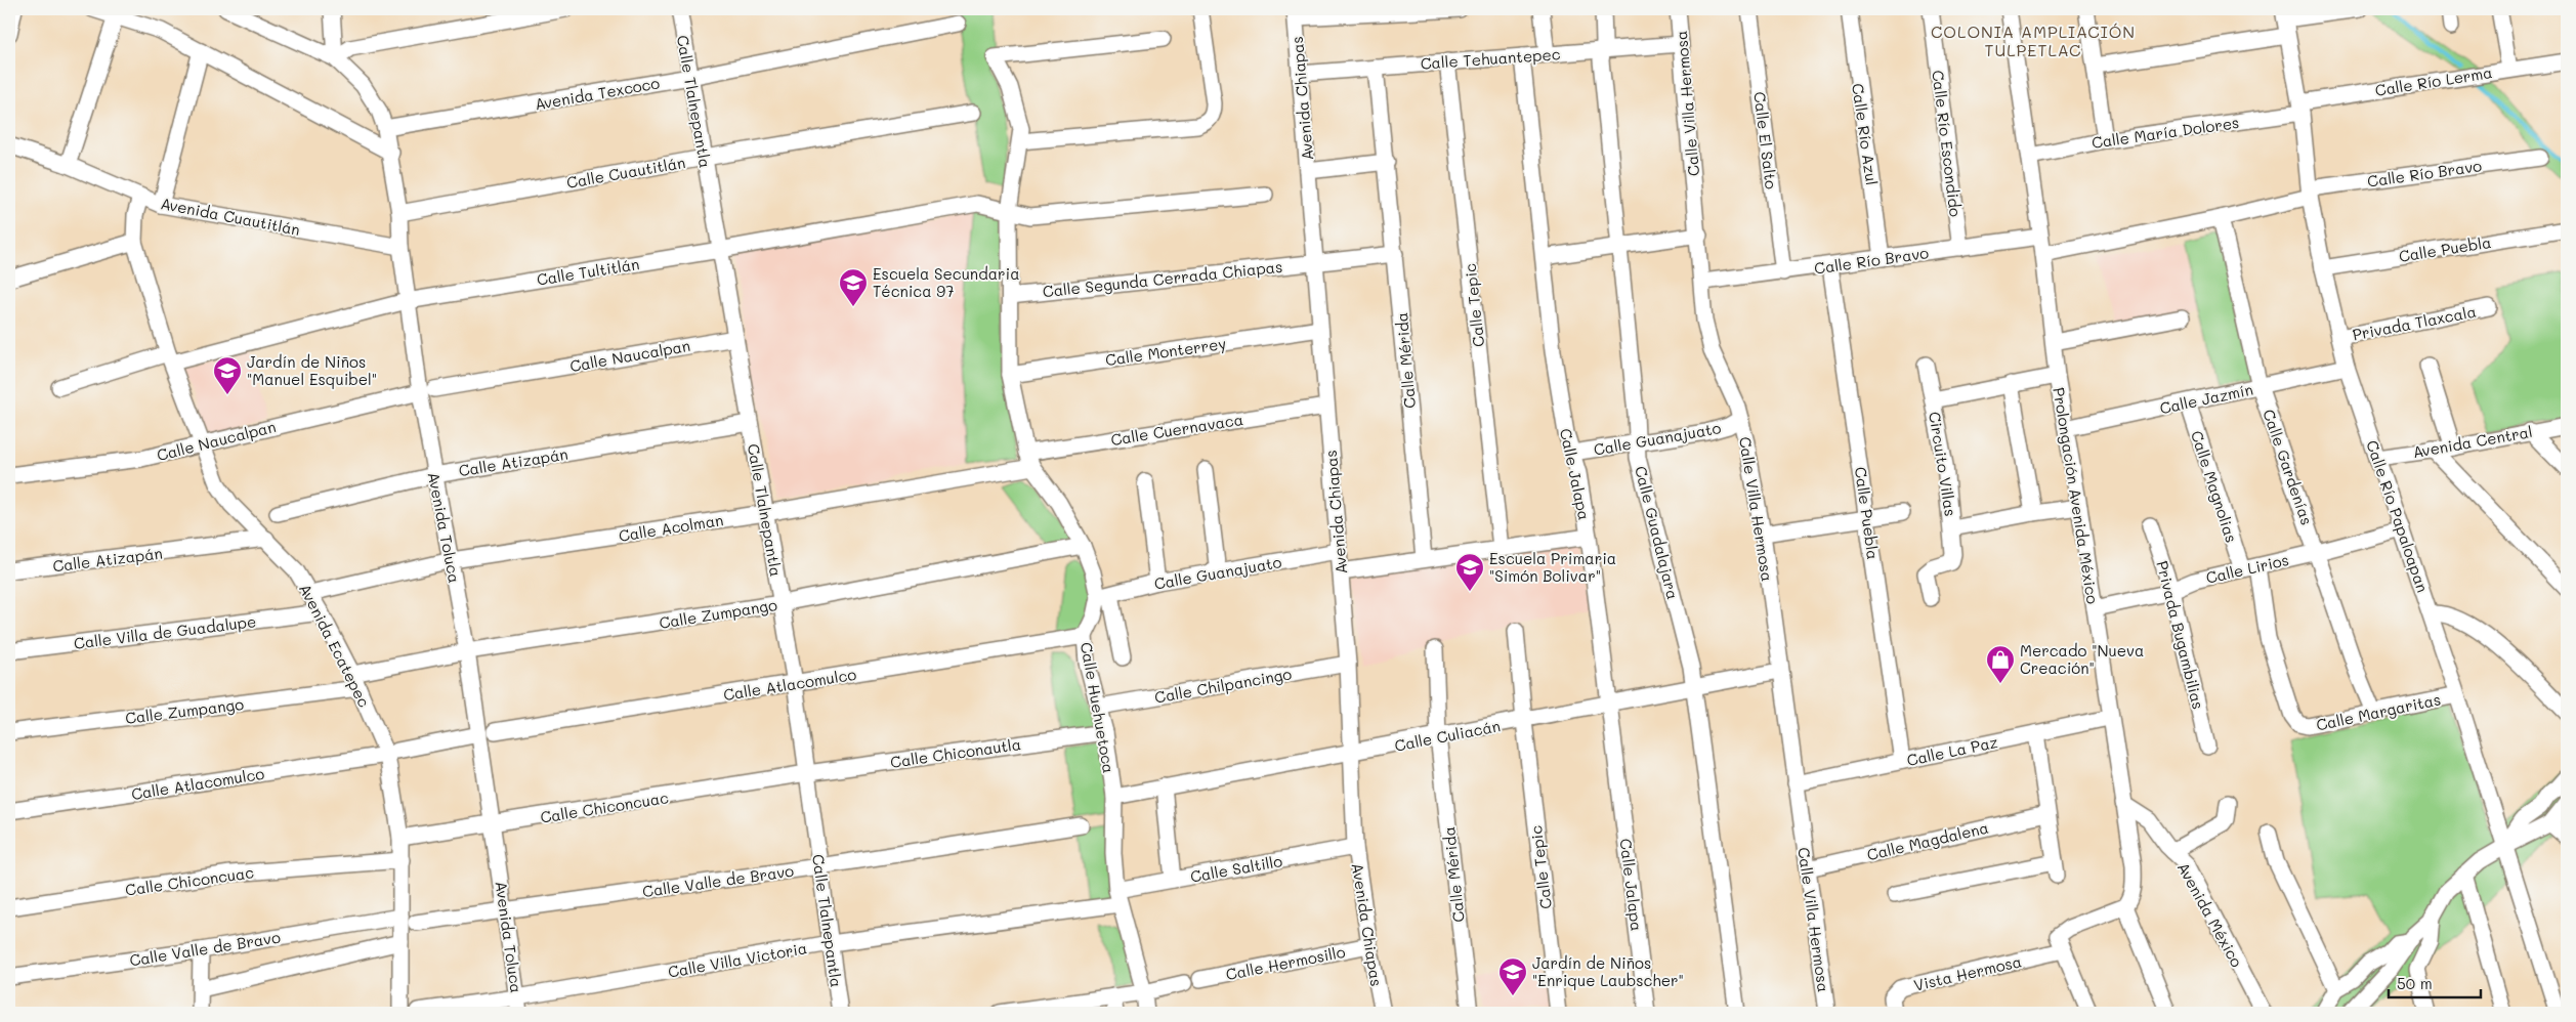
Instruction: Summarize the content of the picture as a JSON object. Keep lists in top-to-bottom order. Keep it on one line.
{"streets":{"street":["Calle Tehuantepec","Calle Río Lerma","Avenida Texcoco","Avenida Chiapas","Calle Tlalnepantla","Calle Villa Hermosa","Calle María Dolores","Calle Río Azul","Calle El Salto","Calle Río Escondido","Calle Cuautitlán","Calle Río Bravo","Avenida Cuautitlán","Calle Puebla","Calle Tultitlán","Calle Segunda Cerrada Chiapas","Calle Tepic","Privada Tlaxcala","Calle Monterrey","Calle Naucalpan","Calle Mérida","Calle Jazmín","Calle Cuernavaca","Calle Guanajuato","Avenida Central","Calle Atizapán","Circuito Villas","Calle Gardenías","Calle Jalapa","Calle Magnolias","Prolongación Avenida México","Calle Río Papaloapan","Avenida Toluca","Calle Acolman","Calle Guadalajara","Calle Lirios","Calle Zumpango","Calle Villa de Guadalupe","Privada Bugambilias","Avenida Ecatepec","Calle Atlacomulco","Calle Chilpancingo","Calle Huehuetoca","Calle Margaritas","Calle Culiacán","Calle La Paz","Calle Chiconautla","Calle Chiconcuac","Calle Magdalena","Calle Saltillo","Calle Valle de Bravo","Avenida México","Calle Villa Victoria","Calle Hermosillo","Vista Hermosa"]},"crossings":[["Calle Tehuantepec","Avenida Chiapas"],["Calle Tehuantepec","Calle Villa Hermosa"],["Calle Tehuantepec","Calle Tepic"],["Calle Tehuantepec","Calle Mérida"],["Calle Tehuantepec","Calle Jalapa"],["Calle Tehuantepec","Calle Guadalajara"],["Calle Río Lerma","Calle María Dolores"],["Calle Río Lerma","Calle Río Papaloapan"],["Avenida Texcoco","Calle Tlalnepantla"],["Avenida Texcoco","Avenida Toluca"],["Avenida Chiapas","Calle Segunda Cerrada Chiapas"],["Avenida Chiapas","Calle Monterrey"],["Avenida Chiapas","Calle Cuernavaca"],["Avenida Chiapas","Calle Guanajuato"],["Avenida Chiapas","Calle Chilpancingo"],["Avenida Chiapas","Calle Culiacán"],["Avenida Chiapas","Calle Saltillo"],["Avenida Chiapas","Calle Hermosillo"],["Calle Tlalnepantla","Calle Cuautitlán"],["Calle Tlalnepantla","Calle Tultitlán"],["Calle Tlalnepantla","Calle Naucalpan"],["Calle Tlalnepantla","Calle Atizapán"],["Calle Tlalnepantla","Calle Acolman"],["Calle Tlalnepantla","Calle Zumpango"],["Calle Tlalnepantla","Calle Atlacomulco"],["Calle Tlalnepantla","Calle Chiconautla"],["Calle Tlalnepantla","Calle Chiconcuac"],["Calle Tlalnepantla","Calle Valle de Bravo"],["Calle Tlalnepantla","Calle Villa Victoria"],["Calle Villa Hermosa","Calle Río Bravo"],["Calle Villa Hermosa","Calle Guanajuato"],["Calle Villa Hermosa","Calle Culiacán"],["Calle Villa Hermosa","Calle La Paz"],["Calle Villa Hermosa","Calle Magdalena"],["Calle María Dolores","Prolongación Avenida México"],["Calle María Dolores","Calle Río Papaloapan"],["Calle Río Azul","Calle Río Bravo"],["Calle El Salto","Calle Río Bravo"],["Calle Río Escondido","Calle Río Bravo"],["Calle Cuautitlán","Avenida Toluca"],["Calle Río Bravo","Calle Puebla"],["Calle Río Bravo","Calle Gardenías"],["Calle Río Bravo","Prolongación Avenida México"],["Calle Río Bravo","Calle Río Papaloapan"],["Avenida Cuautitlán","Avenida Toluca"],["Avenida Cuautitlán","Avenida Ecatepec"],["Calle Puebla","Calle Río Papaloapan"],["Calle Puebla","Calle La Paz"],["Calle Tultitlán","Avenida Toluca"],["Calle Tultitlán","Avenida Ecatepec"],["Calle Tultitlán","Calle Huehuetoca"],["Calle Segunda Cerrada Chiapas","Calle Mérida"],["Calle Segunda Cerrada Chiapas","Calle Huehuetoca"],["Calle Tepic","Calle Culiacán"],["Privada Tlaxcala","Calle Río Papaloapan"],["Calle Monterrey","Calle Huehuetoca"],["Calle Naucalpan","Avenida Toluca"],["Calle Naucalpan","Avenida Ecatepec"],["Calle Mérida","Calle Culiacán"],["Calle Jazmín","Calle Gardenías"],["Calle Jazmín","Calle Magnolias"],["Calle Jazmín","Prolongación Avenida México"],["Calle Jazmín","Calle Río Papaloapan"],["Calle Cuernavaca","Calle Acolman"],["Calle Cuernavaca","Calle Huehuetoca"],["Calle Guanajuato","Calle Jalapa"],["Calle Guanajuato","Calle Guadalajara"],["Calle Guanajuato","Calle Huehuetoca"],["Avenida Central","Calle Río Papaloapan"],["Calle Atizapán","Avenida Toluca"],["Calle Atizapán","Avenida Ecatepec"],["Circuito Villas","Prolongación Avenida México"],["Calle Gardenías","Calle Lirios"],["Calle Gardenías","Calle Margaritas"],["Calle Jalapa","Calle Culiacán"],["Calle Magnolias","Calle Lirios"],["Prolongación Avenida México","Calle Lirios"],["Prolongación Avenida México","Calle La Paz"],["Prolongación Avenida México","Avenida México"],["Calle Río Papaloapan","Calle Lirios"],["Calle Río Papaloapan","Calle Margaritas"],["Avenida Toluca","Calle Acolman"],["Avenida Toluca","Calle Zumpango"],["Avenida Toluca","Calle Atlacomulco"],["Avenida Toluca","Calle Chiconcuac"],["Avenida Toluca","Calle Valle de Bravo"],["Avenida Toluca","Calle Villa Victoria"],["Calle Acolman","Avenida Ecatepec"],["Calle Acolman","Calle Huehuetoca"],["Calle Guadalajara","Calle Culiacán"],["Calle Lirios","Privada Bugambilias"],["Calle Lirios","Calle Margaritas"],["Calle Zumpango","Avenida Ecatepec"],["Calle Zumpango","Calle Huehuetoca"],["Calle Villa de Guadalupe","Avenida Ecatepec"],["Avenida Ecatepec","Calle Atlacomulco"],["Avenida Ecatepec","Calle Chiconcuac"],["Avenida Ecatepec","Calle Valle de Bravo"],["Calle Atlacomulco","Calle Huehuetoca"],["Calle Chilpancingo","Calle Huehuetoca"],["Calle Huehuetoca","Calle Culiacán"],["Calle Huehuetoca","Calle Chiconautla"],["Calle Huehuetoca","Calle Saltillo"],["Calle Huehuetoca","Calle Villa Victoria"],["Calle Chiconautla","Calle Chiconcuac"],["Calle Saltillo","Calle Villa Victoria"]],"districts":["COLONIA AMPLIACIÓN TULPETLAC"],"places":{"school or university":["Escuela Secundaria Técnica 97","Jardín de Niños \"Manuel Esquibel\"","Escuela Primaria \"Simón Bolivar\"","Jardín de Niños \"Enrique Laubscher\""],"shop":["Mercado \"Nueva Creación\""]},"scale_bar":"50 m"}
